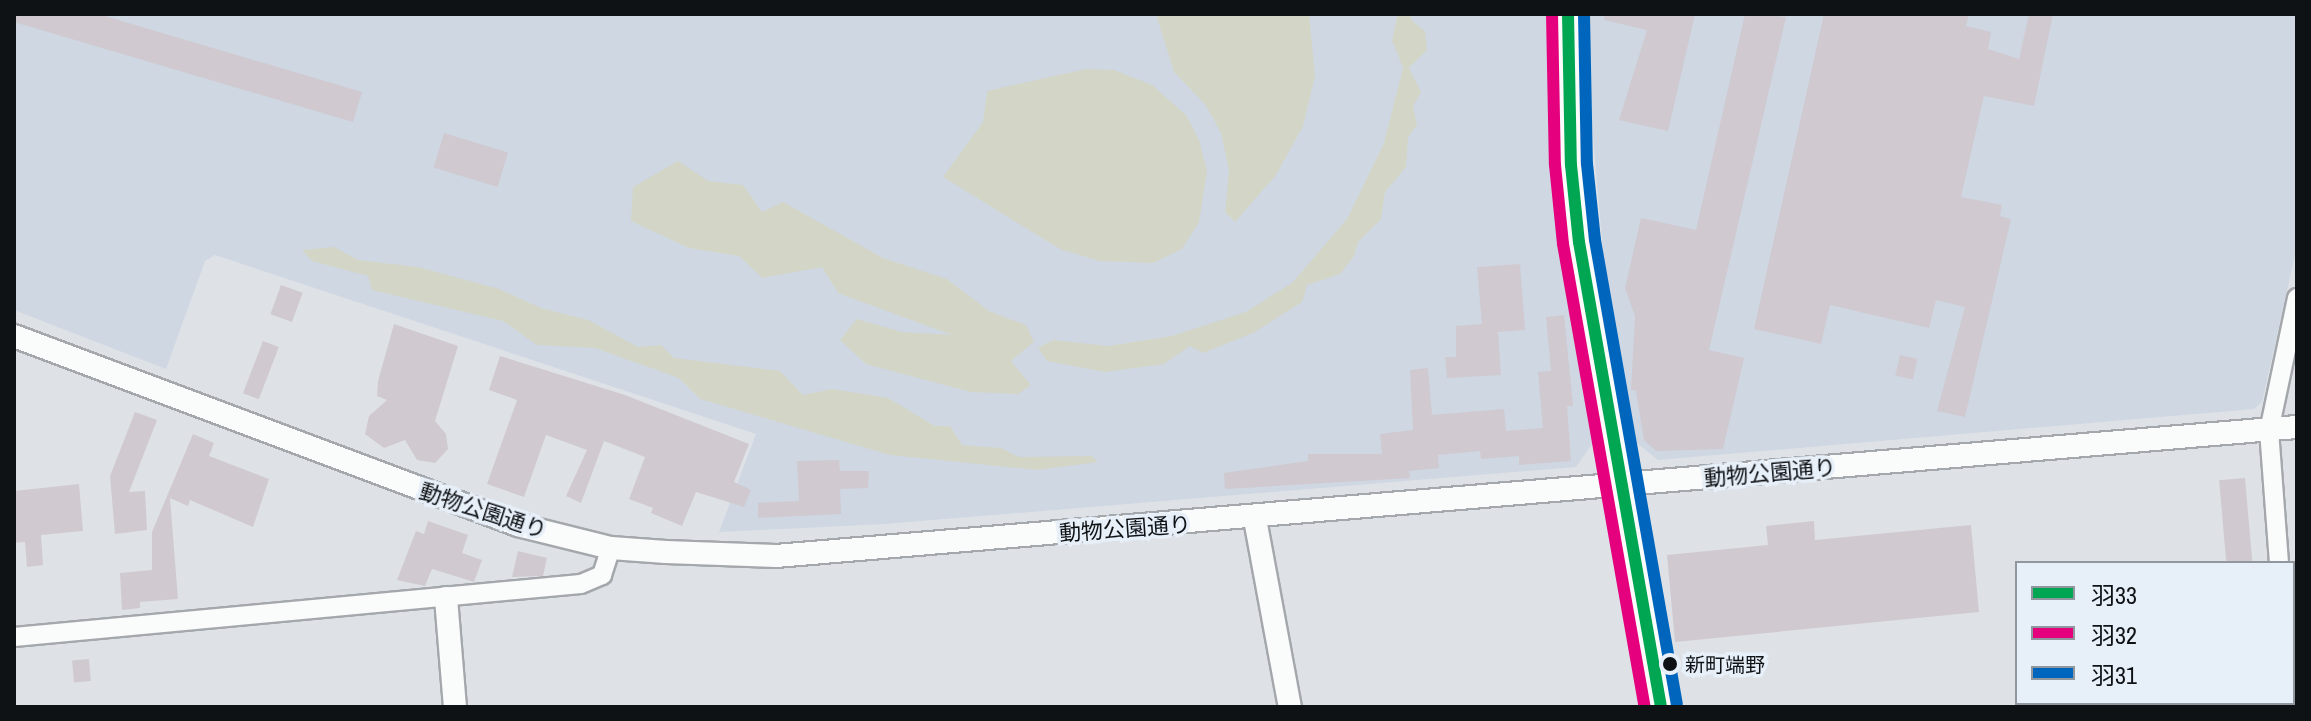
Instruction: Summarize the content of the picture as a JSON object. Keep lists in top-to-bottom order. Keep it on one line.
{"streets":{"street":["動物公園通り"]},"places":["新町端野"],"lines":["transit line 羽33","transit line 羽32","transit line 羽31"],"legend":["羽33","羽32","羽31"]}
